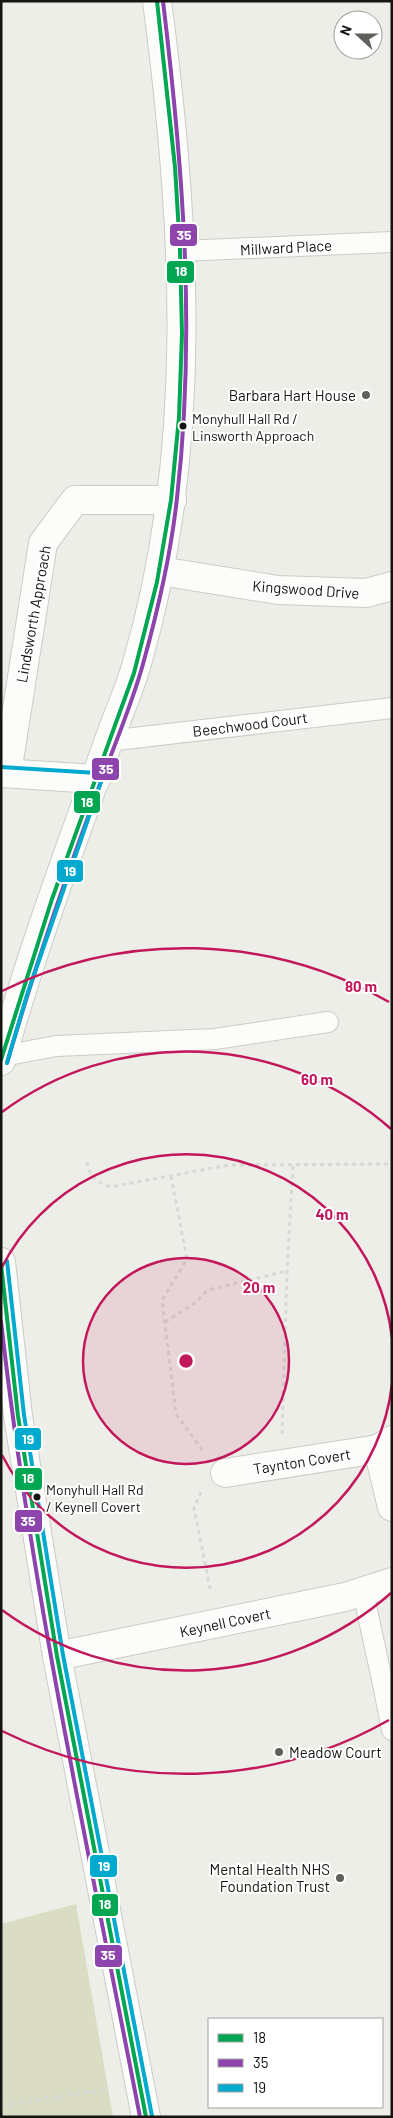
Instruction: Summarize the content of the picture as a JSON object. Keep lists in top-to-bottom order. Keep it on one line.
{"streets":{"street":["Kingswood Drive","Lindsworth Approach","Taynton Covert","Keynell Covert"],"lane":["Millward Place","Beechwood Court"]},"places":["Barbara Hart House","Monyhull Hall Rd / Linsworth Approach","Monyhull Hall Rd / Keynell Covert","Meadow Court","Mental Health NHS Foundation Trust"],"lines":["transit line 18","transit line 35","transit line 19"],"legend":["18","35","19"],"north":"left","rings":["80 m","60 m","40 m","20 m"]}
